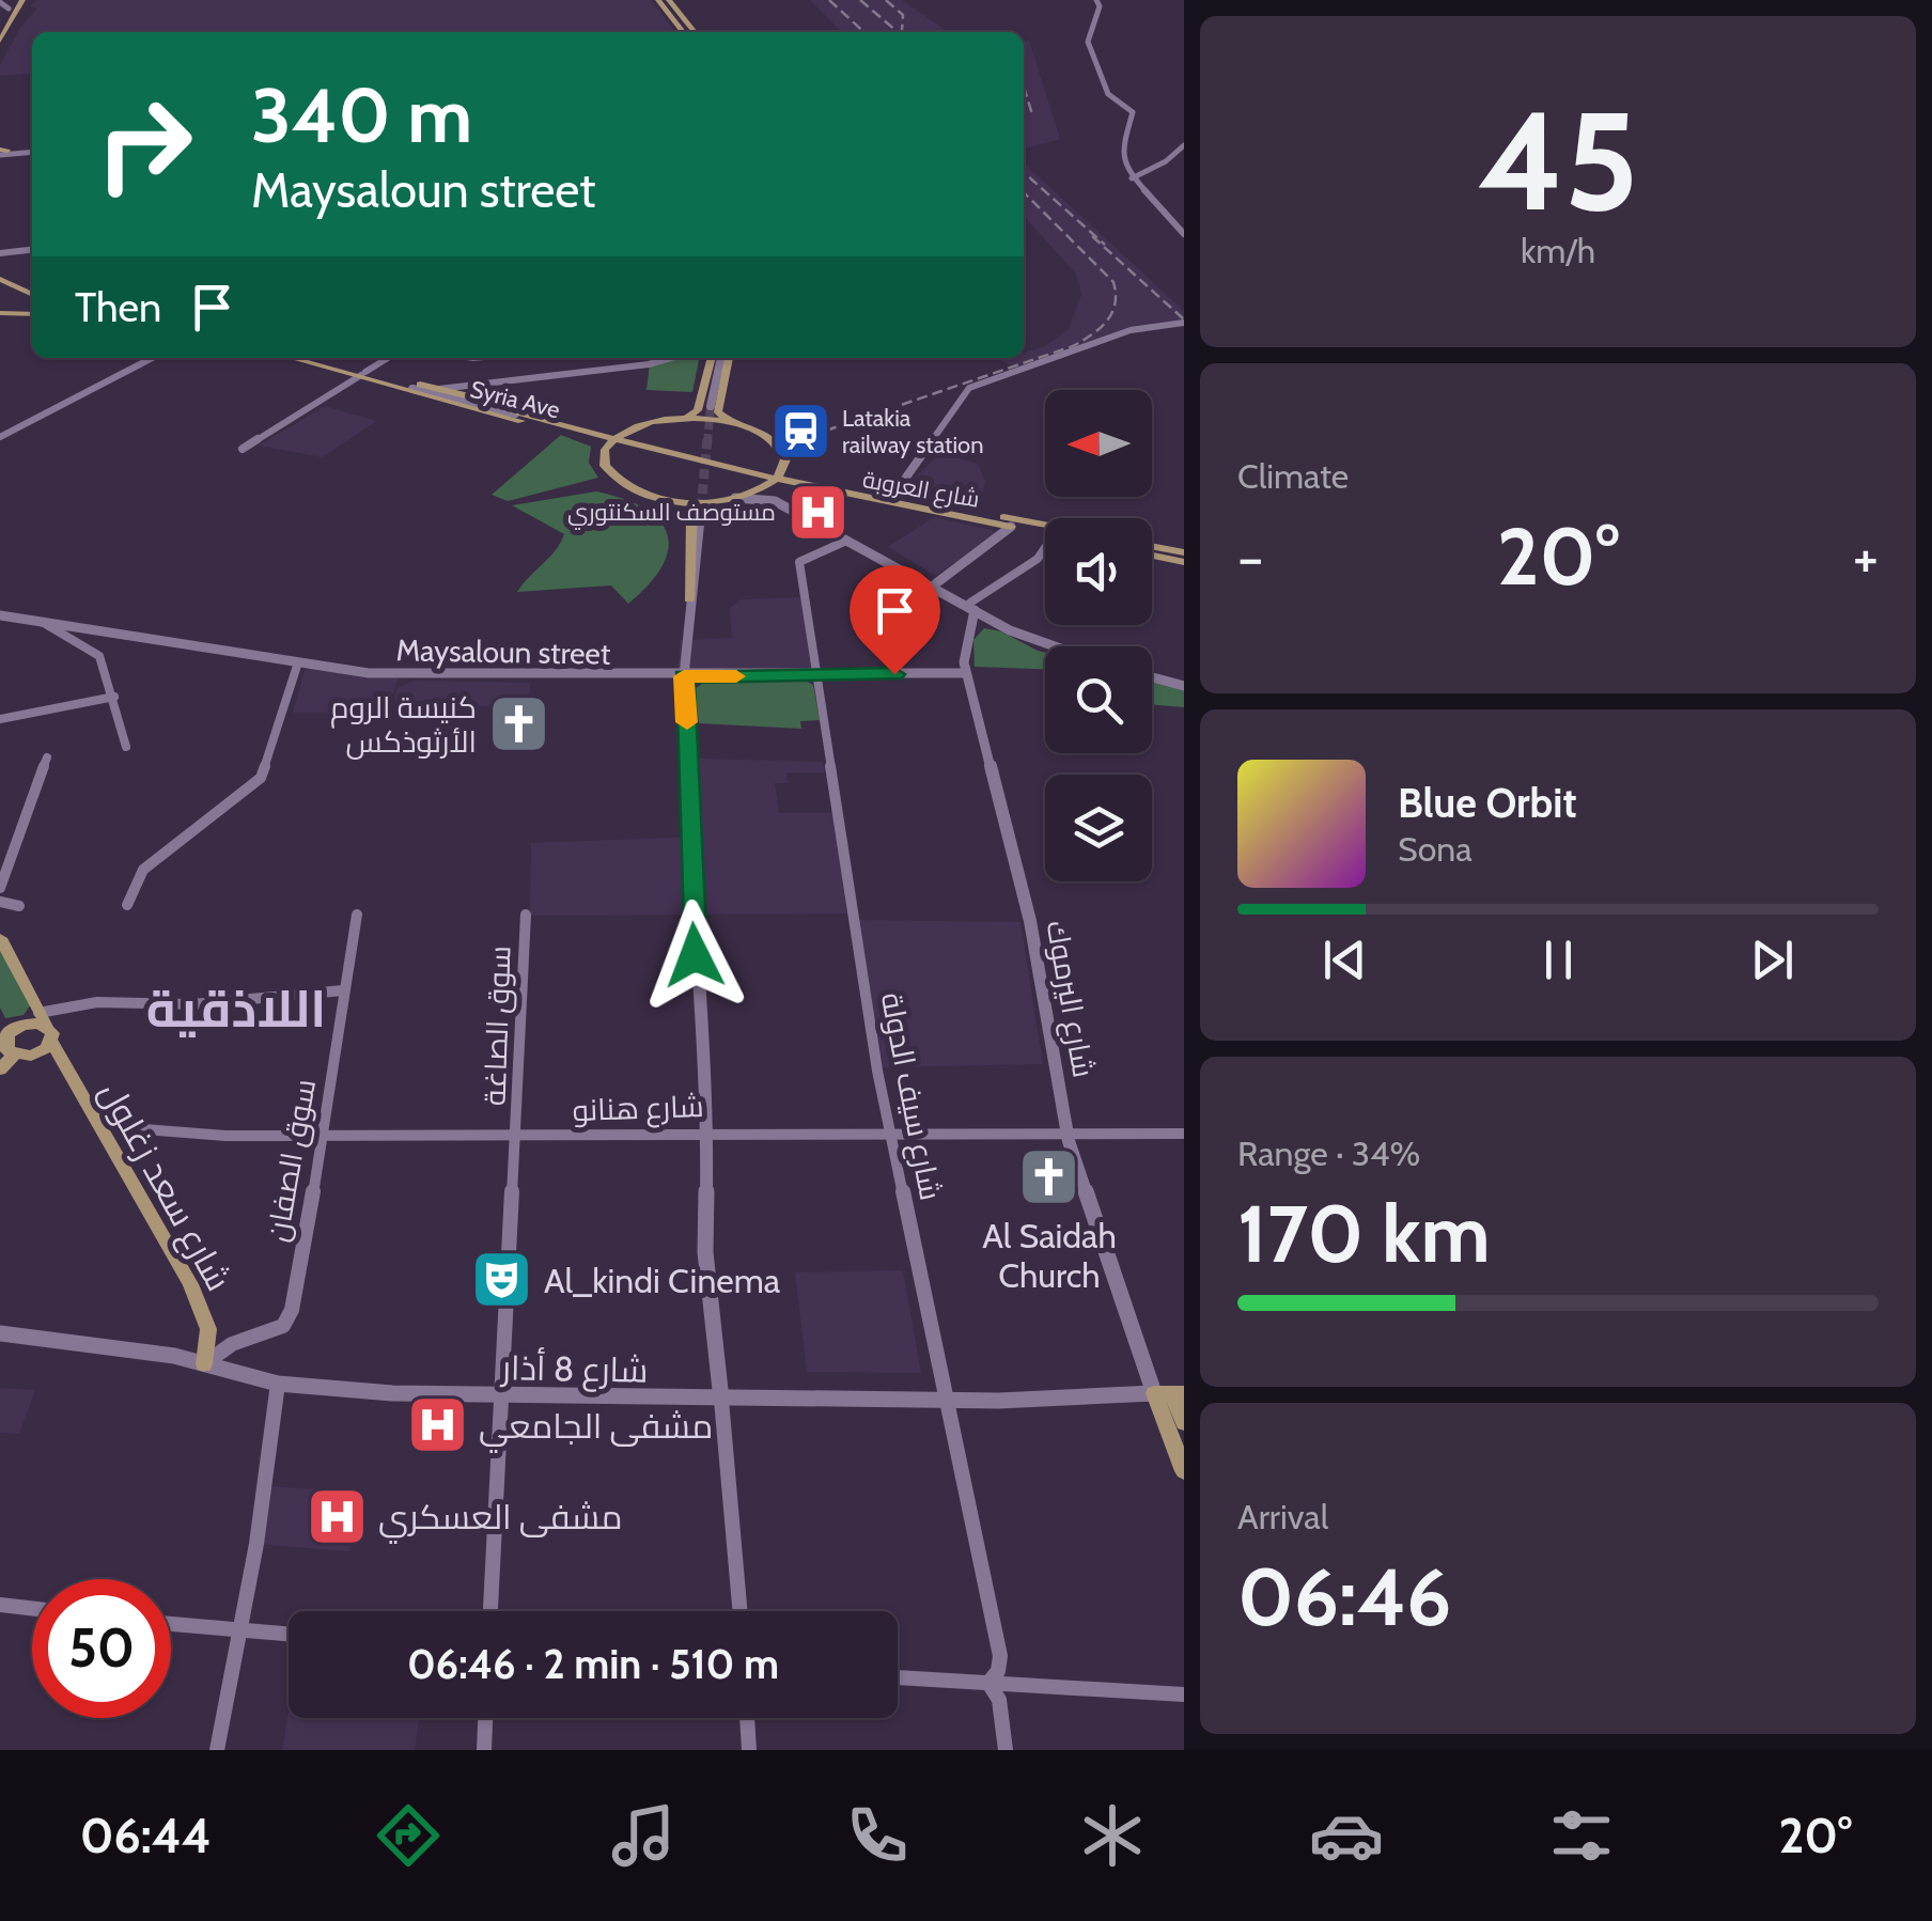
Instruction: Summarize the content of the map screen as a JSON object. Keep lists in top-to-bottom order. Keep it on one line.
{"streets":{"main road":["Syria Ave","شارع العروبة","Maysaloun street","شارع اليرموك","شارع سعد زغلول","شارع 8 أذار"],"street":["سوق الصاغة","شارع سيف الدولة","شارع هنانو","سوق الصفان"]},"crossings":[["Maysaloun street","شارع اليرموك"],["Maysaloun street","شارع سيف الدولة"],["شارع اليرموك","شارع هنانو"],["شارع اليرموك","شارع 8 أذار"],["سوق الصاغة","شارع هنانو"],["سوق الصاغة","شارع 8 أذار"],["شارع سيف الدولة","شارع هنانو"],["شارع سيف الدولة","شارع 8 أذار"],["شارع هنانو","سوق الصفان"],["شارع هنانو","شارع سعد زغلول"],["سوق الصفان","شارع سعد زغلول"],["سوق الصفان","شارع 8 أذار"],["شارع سعد زغلول","شارع 8 أذار"]],"districts":["اللاذقية"],"places":{"station":["Latakia railway station"],"hospital":["مستوصف السكنتوري","مشفى الجامعي","مشفى العسكري"],"church":["كنيسة الروم الأرثوذكس","Al Saidah Church"],"theatre":["Al_kindi Cinema"]},"north":"left","page":{"tile":[["45","km/h"],"Climate",["Range · 34%","170 km"],["Arrival","06:46"]],"turn":["340 m","Maysaloun street"],"then":"Then","heat":["−","20°","+"],"song":["Blue Orbit","Sona"],"limit":"50","trip":"06:46 · 2 min · 510 m","tabs":["06:44","20°"]}}
